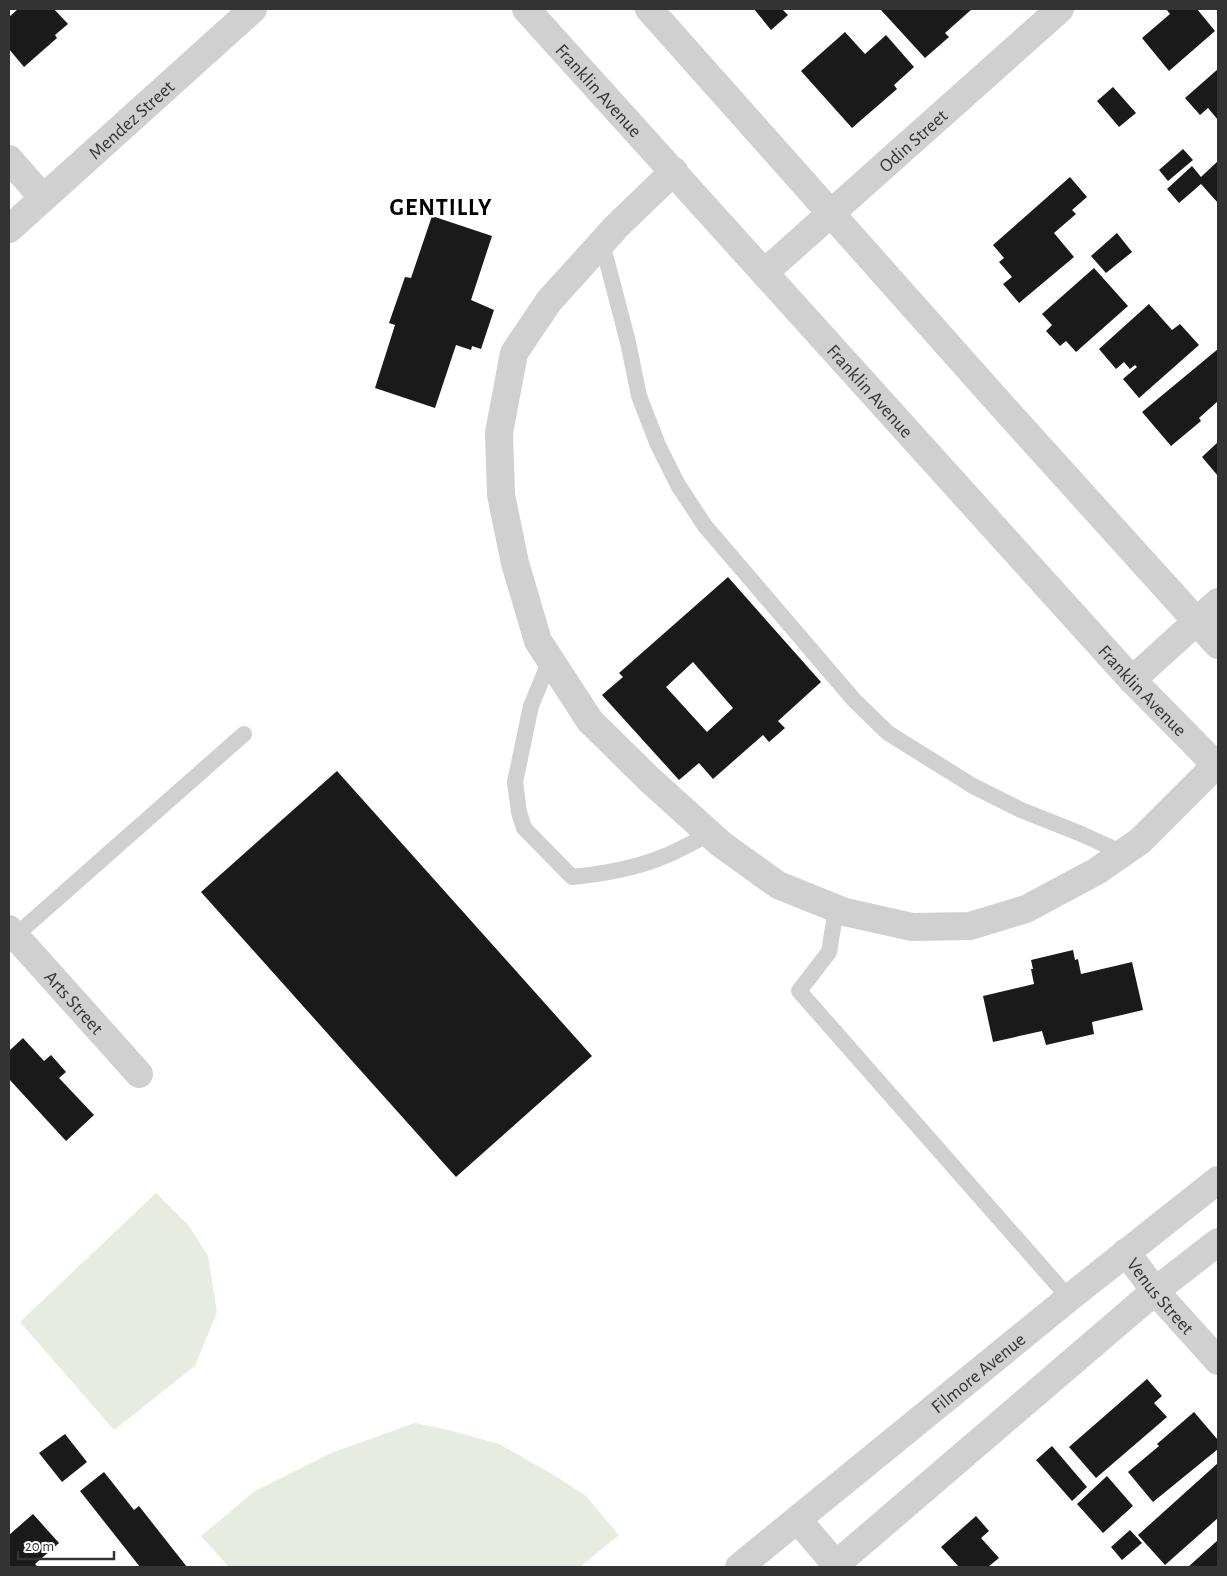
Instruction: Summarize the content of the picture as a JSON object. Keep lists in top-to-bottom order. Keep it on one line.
{"streets":{"street":["Franklin Avenue","Mendez Street","Odin Street","Arts Street","Venus Street","Filmore Avenue"]},"crossings":[["Franklin Avenue","Odin Street"],["Venus Street","Filmore Avenue"]],"districts":["GENTILLY"],"scale_bar":"20 m"}
